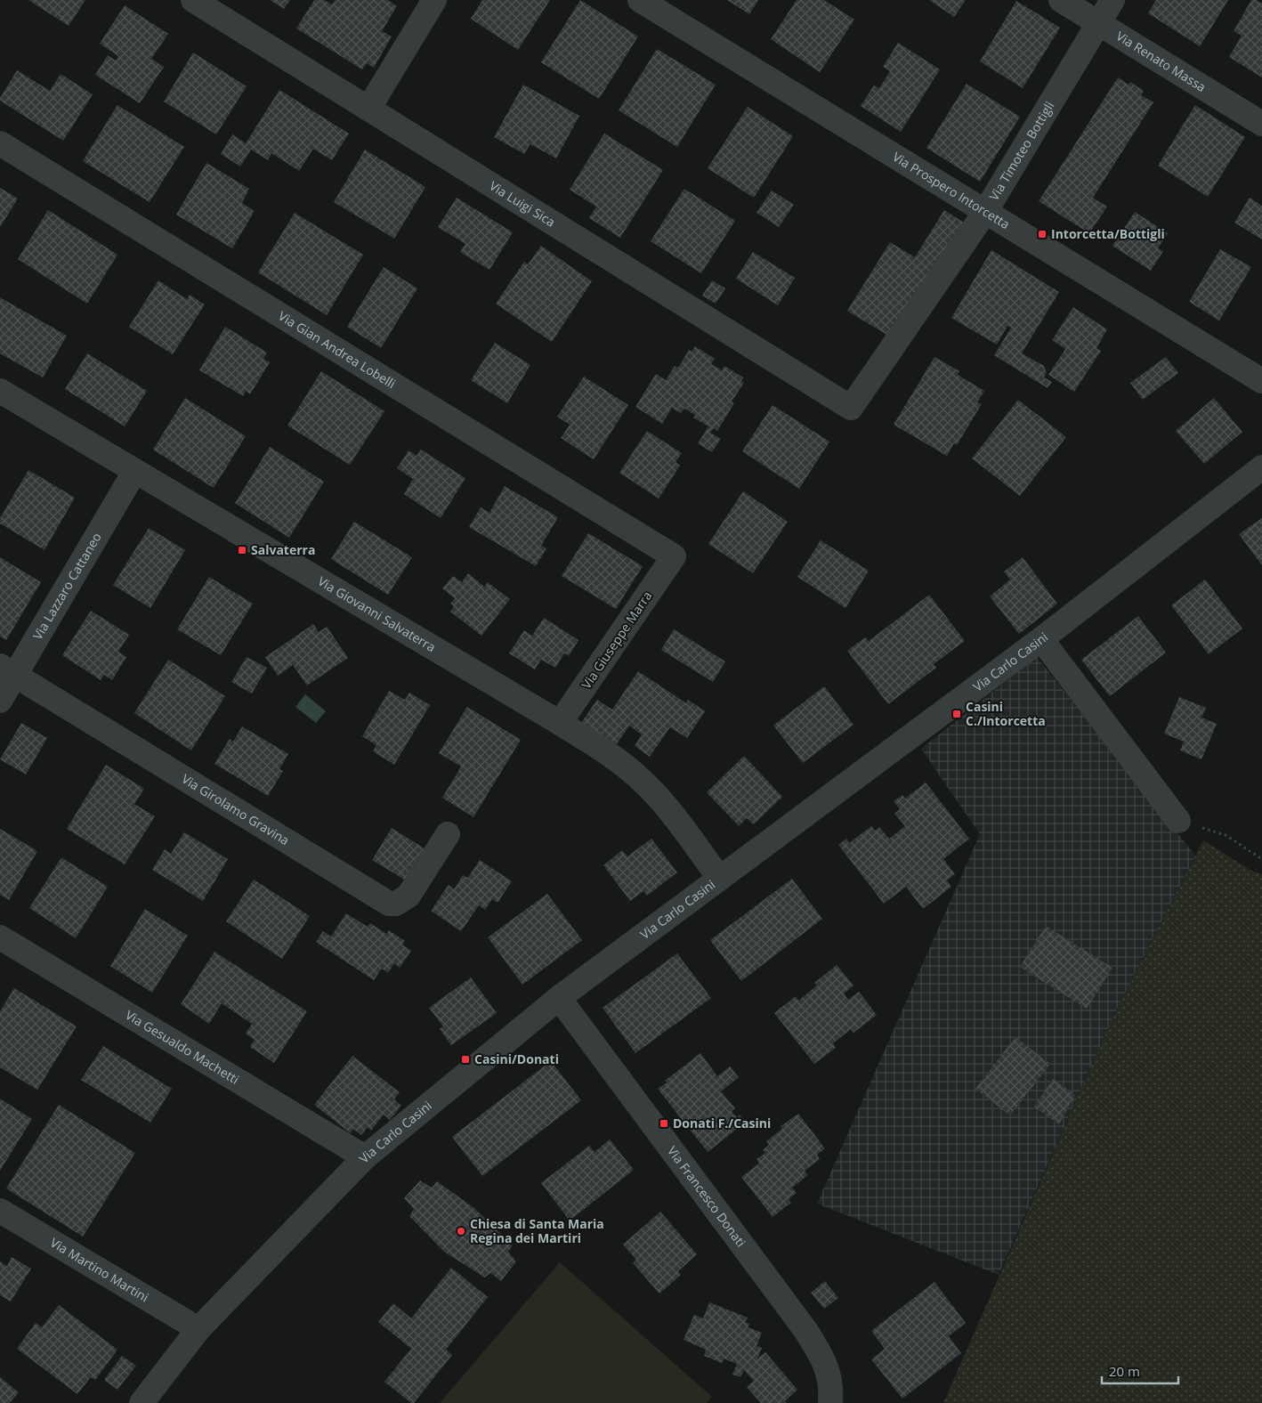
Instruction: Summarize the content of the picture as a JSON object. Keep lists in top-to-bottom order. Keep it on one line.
{"streets":{"street":["Via Renato Massa","Via Timoteo Bottigli","Via Prospero Intorcetta","Via Luigi Sica","Via Gian Andrea Lobelli","Via Lazzaro Cattaneo","Via Giovanni Salvaterra","Via Giuseppe Marra","Via Carlo Casini","Via Girolamo Gravina","Via Gesualdo Machetti","Via Francesco Donati","Via Martino Martini"]},"crossings":[["Via Renato Massa","Via Timoteo Bottigli"],["Via Timoteo Bottigli","Via Prospero Intorcetta"],["Via Timoteo Bottigli","Via Luigi Sica"],["Via Gian Andrea Lobelli","Via Giuseppe Marra"],["Via Lazzaro Cattaneo","Via Giovanni Salvaterra"],["Via Lazzaro Cattaneo","Via Girolamo Gravina"],["Via Giovanni Salvaterra","Via Giuseppe Marra"],["Via Giovanni Salvaterra","Via Carlo Casini"],["Via Carlo Casini","Via Gesualdo Machetti"],["Via Carlo Casini","Via Francesco Donati"],["Via Carlo Casini","Via Martino Martini"]],"places":{"transit":["Intorcetta/Bottigli","Salvaterra","Casini C./Intorcetta","Casini/Donati","Donati F./Casini"],"other":["Chiesa di Santa Maria Regina dei Martiri"]},"scale_bar":"20 m"}
